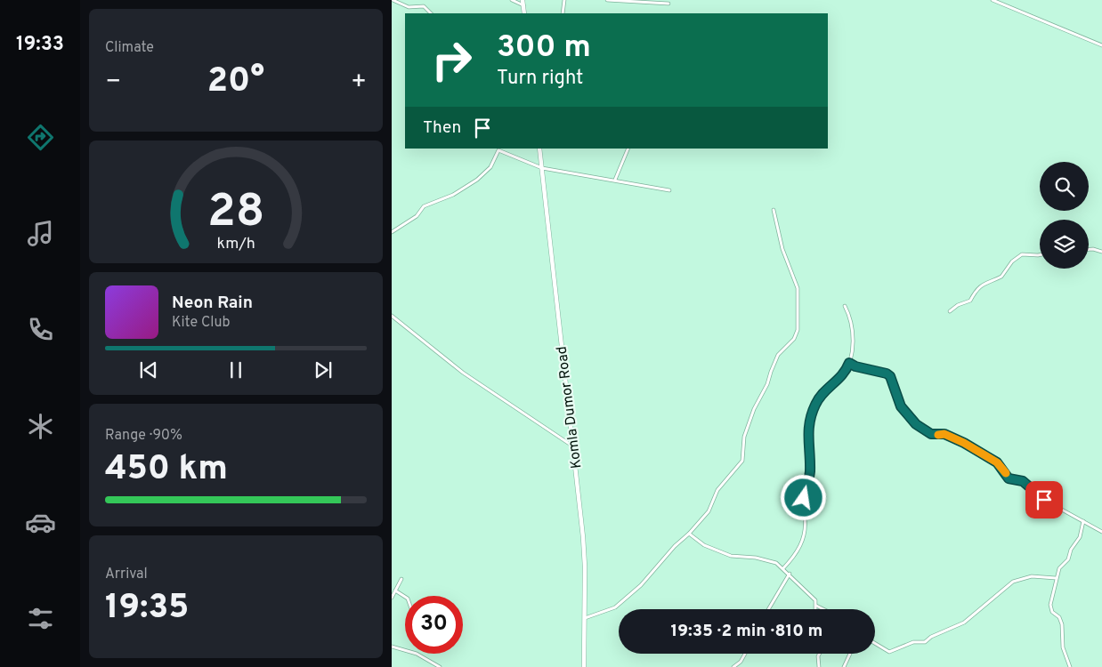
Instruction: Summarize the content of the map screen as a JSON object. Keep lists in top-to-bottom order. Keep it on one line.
{"streets":{"street":["Komla Dumor Road"]},"page":{"tabs":"19:33","tile":["Climate",["Range · 90%","450 km"],["Arrival","19:35"]],"turn":["300 m","Turn right"],"heat":["−","20°","+"],"then":"Then","song":["Neon Rain","Kite Club"],"limit":"30","trip":"19:35 · 2 min · 810 m","gauge":["28","km/h"]}}
